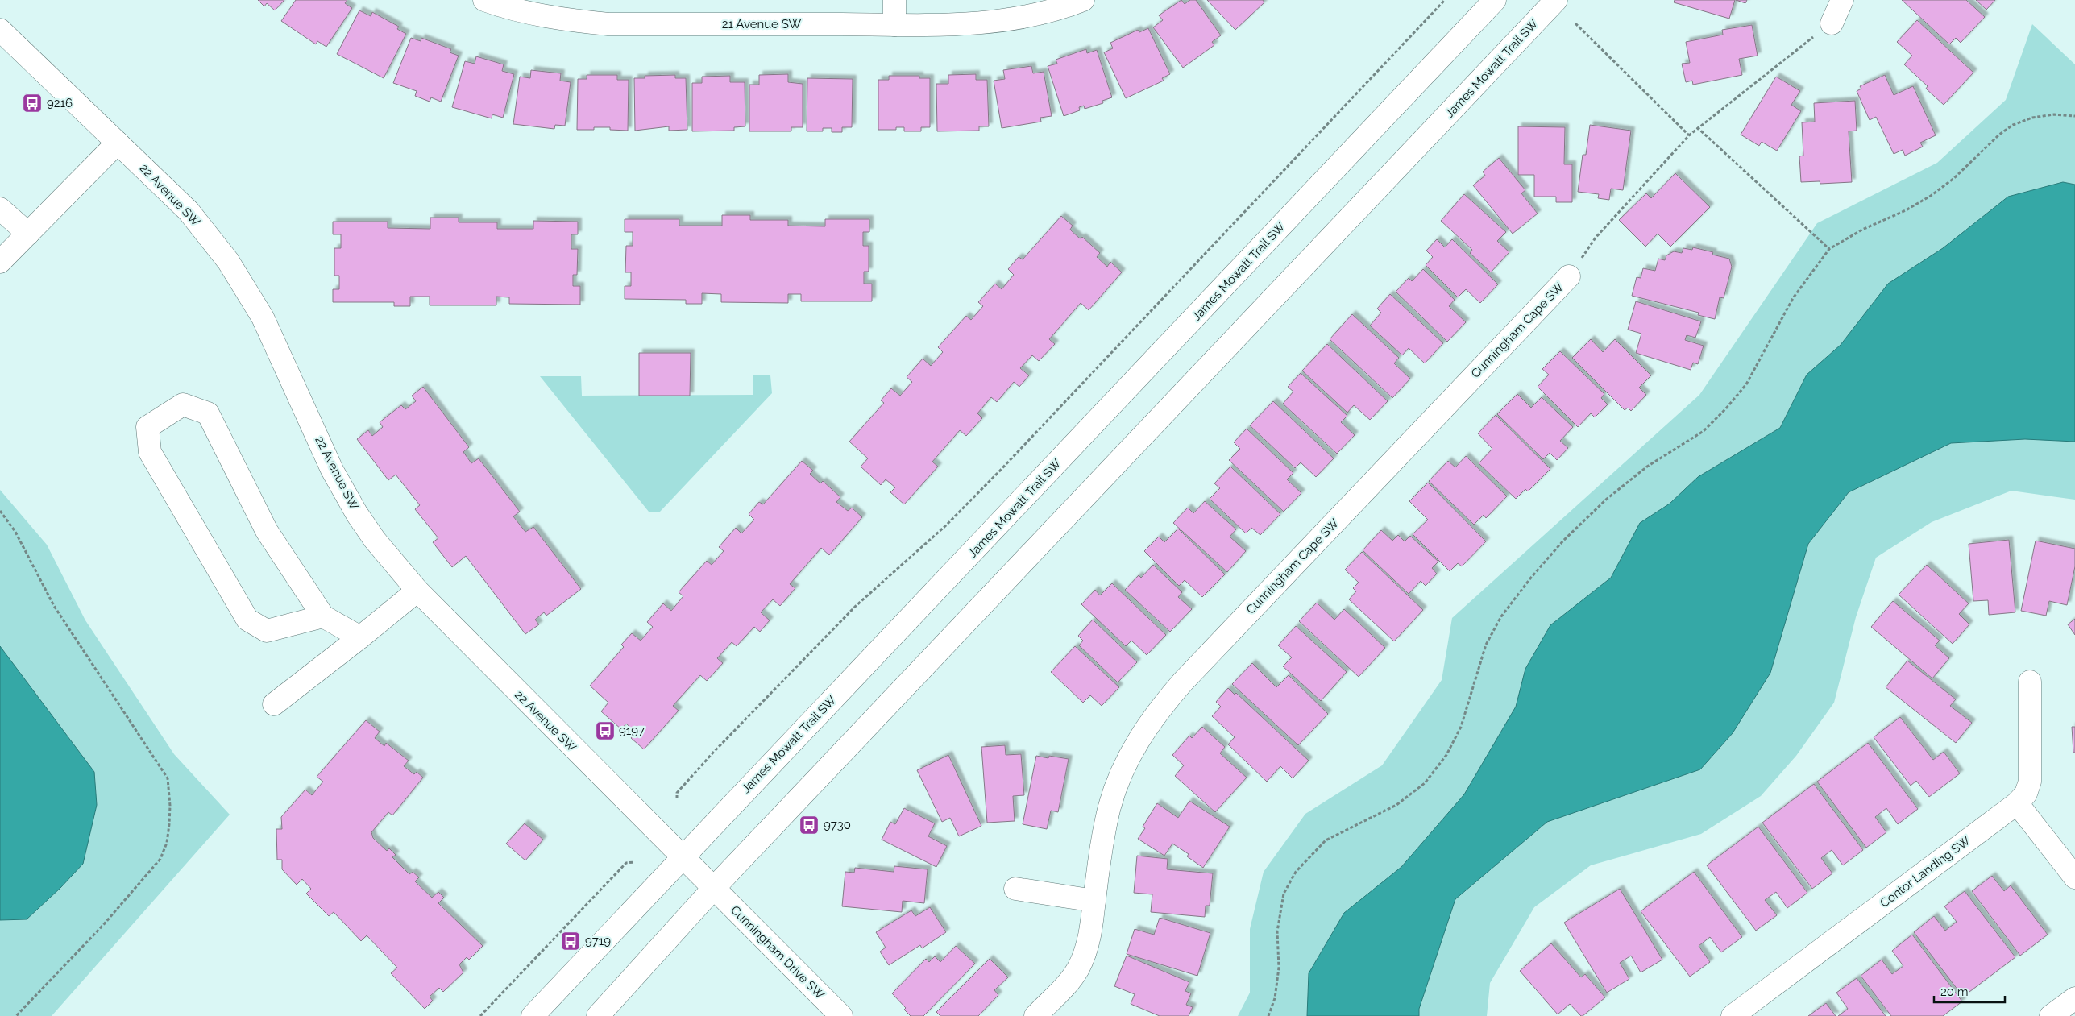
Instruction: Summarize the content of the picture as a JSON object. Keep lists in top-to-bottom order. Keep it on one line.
{"streets":{"street":["21 Avenue SW","James Mowatt Trail SW","22 Avenue SW","Cunningham Cape SW","Contor Landing SW","Cunningham Drive SW"]},"crossings":[["James Mowatt Trail SW","22 Avenue SW"],["James Mowatt Trail SW","Cunningham Drive SW"],["22 Avenue SW","Cunningham Drive SW"]],"places":{"bus stop":["9216","9197","9730","9719"]},"scale_bar":"20 m"}
